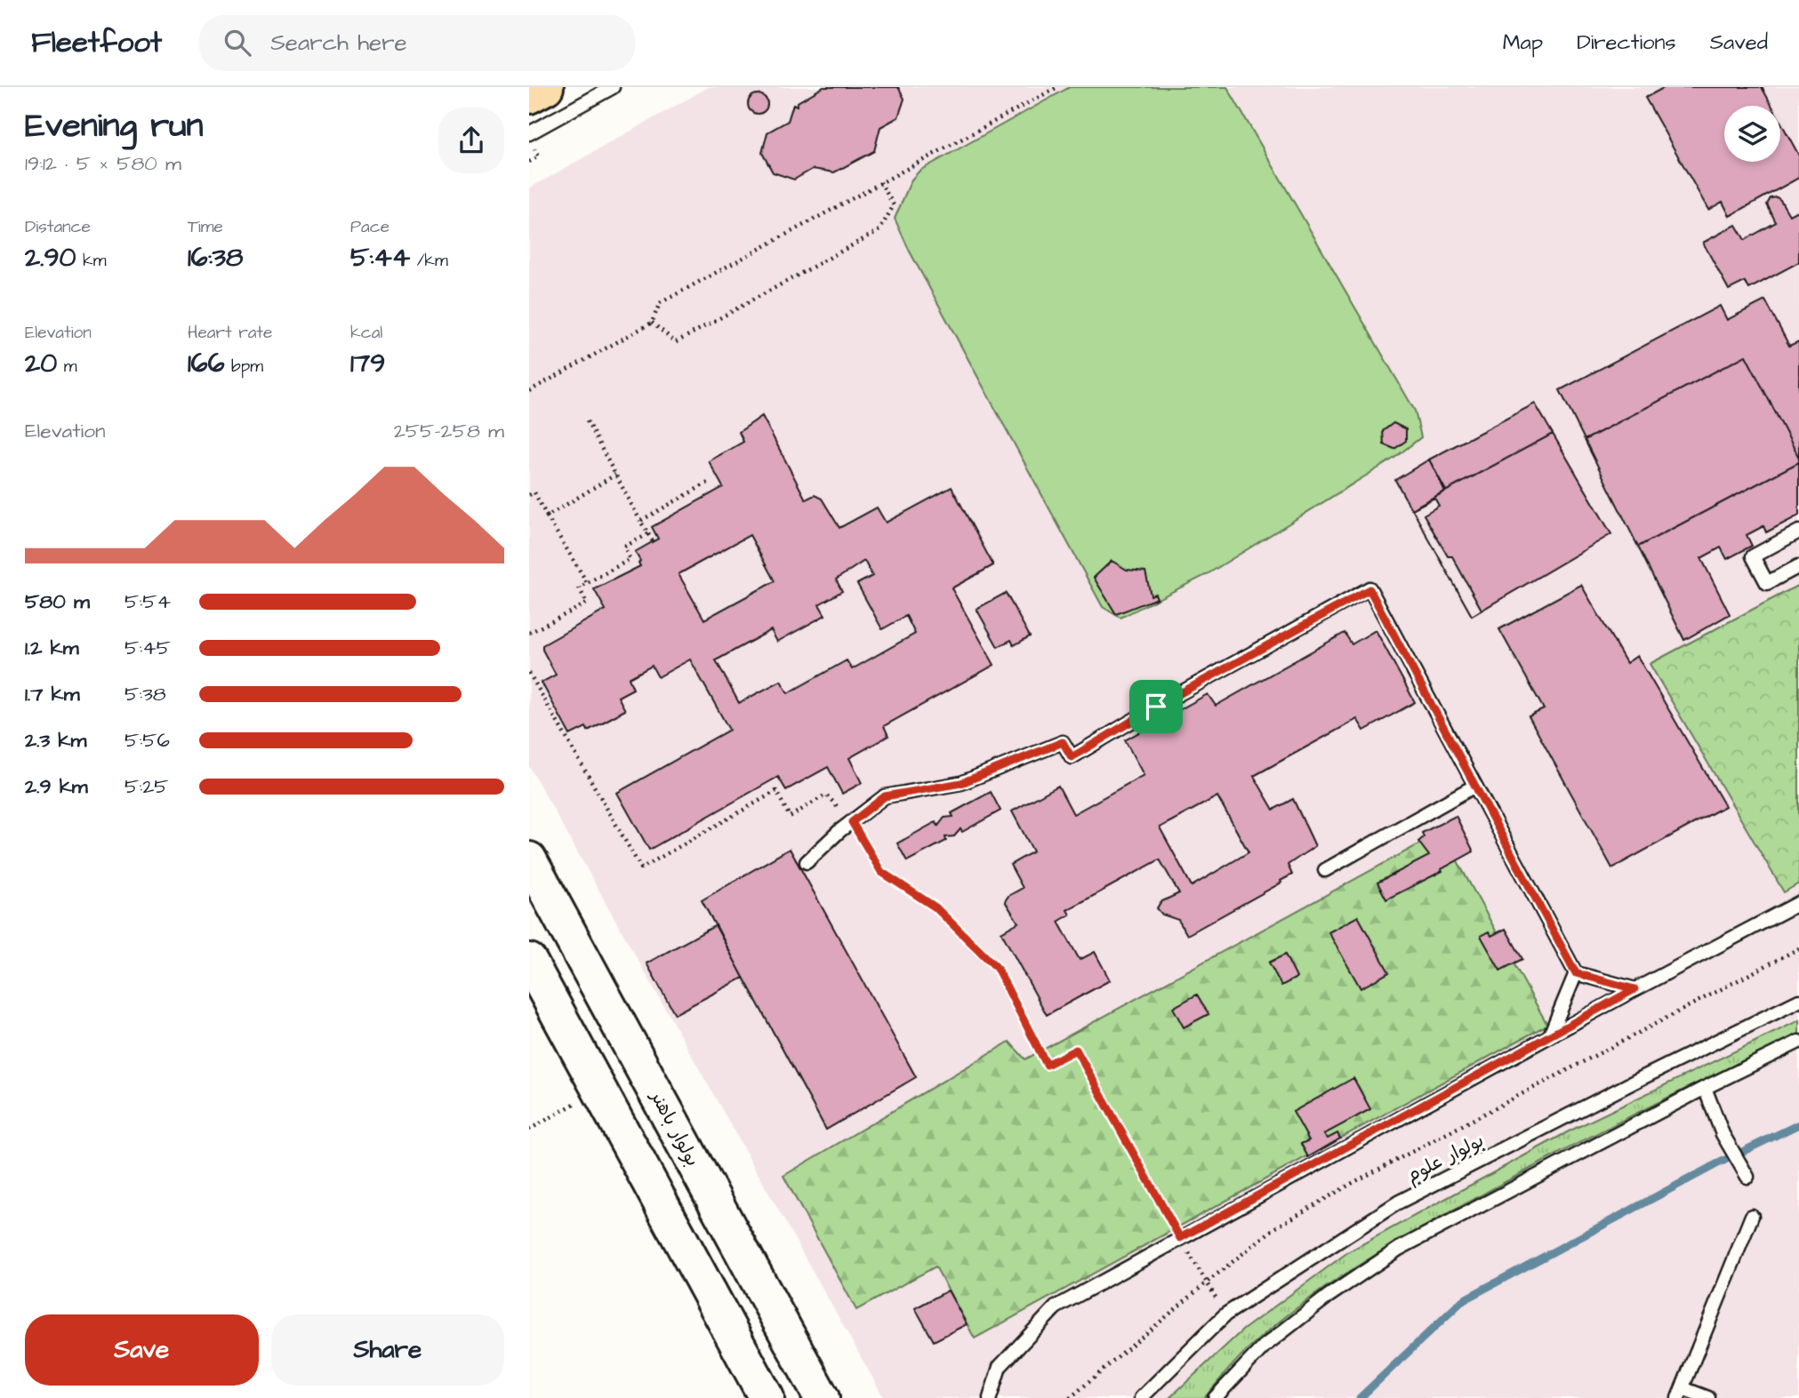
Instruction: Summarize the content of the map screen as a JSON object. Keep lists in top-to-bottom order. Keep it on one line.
{"streets":{"street":["بولوار باهنر"],"lane":["بولوار علوم"]},"page":{"header":"Fleetfoot","search":"Search here","nav":["Map","Directions","Saved"],"heading":["Evening run","19:12 · 5 × 580 m"],"stats":[["Distance","2.90 km"],["Time","16:38"],["Pace","5:44 /km"],["Elevation","20 m"],["Heart rate","166 bpm"],["kcal","179"]],"chart":["Elevation","255–258 m"],"list":[{"name":"580 m","note":"5:54"},{"name":"1.2 km","note":"5:45"},{"name":"1.7 km","note":"5:38"},{"name":"2.3 km","note":"5:56"},{"name":"2.9 km","note":"5:25"}],"buttons":["Save","Share"]}}
